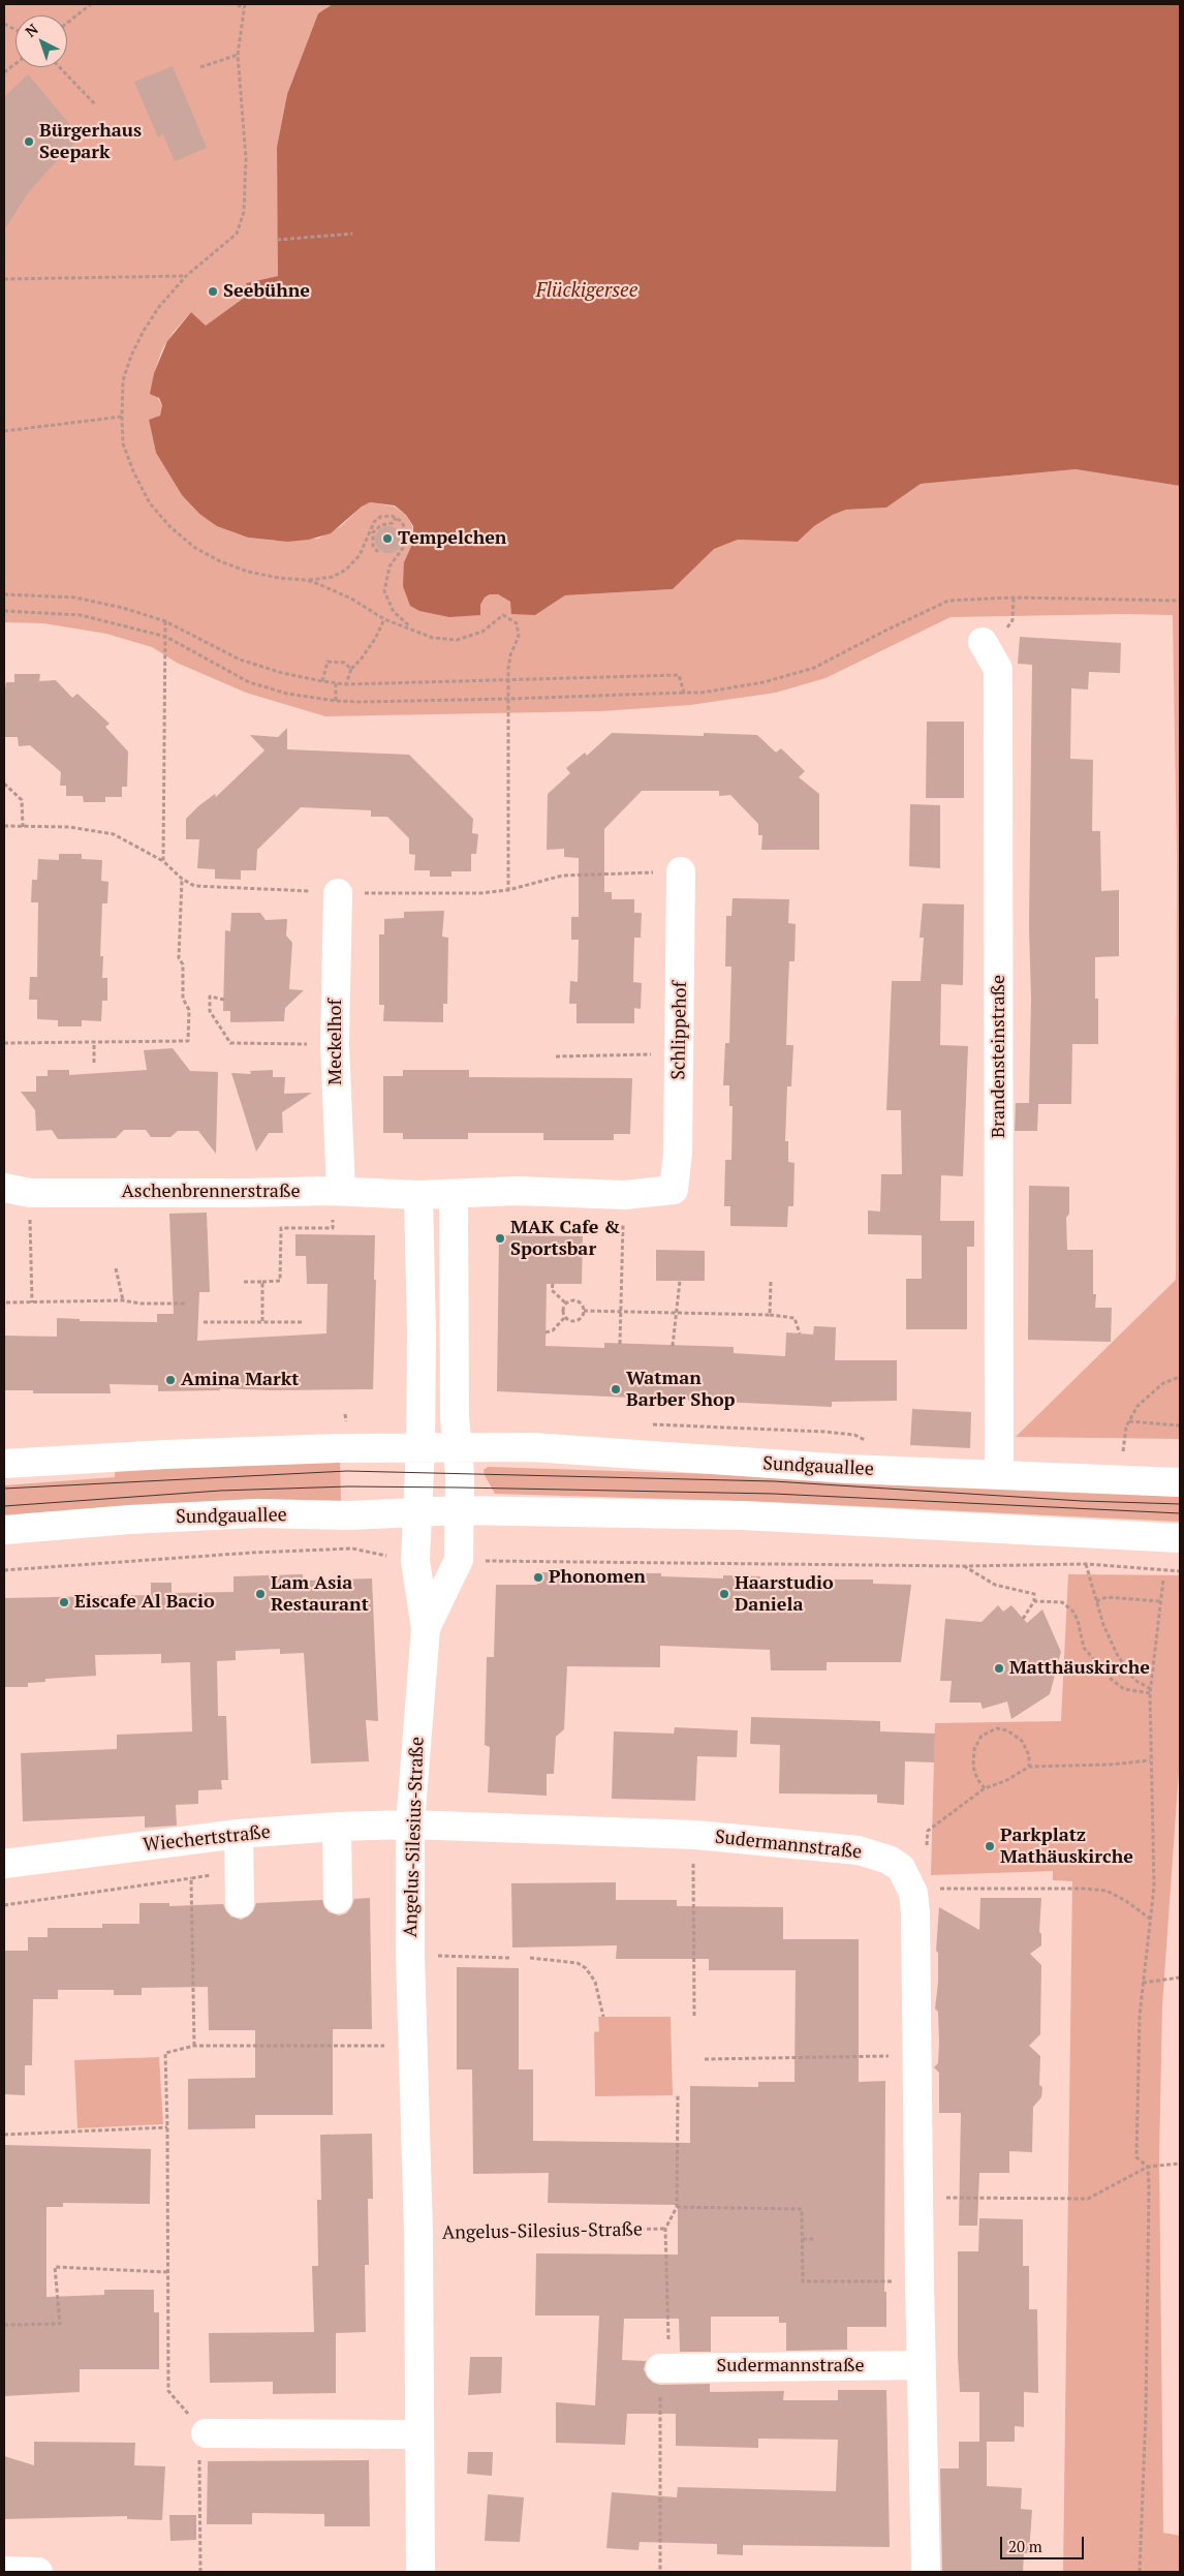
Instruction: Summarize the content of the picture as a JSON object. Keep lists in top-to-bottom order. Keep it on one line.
{"streets":{"street":["Schlippehof","Meckelhof","Brandensteinstraße","Aschenbrennerstraße","Sundgauallee","Angelus-Silesius-Straße","Wiechertstraße","Sudermannstraße"]},"crossings":[["Schlippehof","Aschenbrennerstraße"],["Meckelhof","Aschenbrennerstraße"],["Brandensteinstraße","Sundgauallee"],["Angelus-Silesius-Straße","Wiechertstraße"],["Angelus-Silesius-Straße","Sudermannstraße"],["Wiechertstraße","Sudermannstraße"]],"water":["Flückigersee"],"places":["Bürgerhaus Seepark","Seebühne","Tempelchen","MAK Cafe & Sportsbar","Amina Markt","Watman Barber Shop","Phonomen","Lam Asia Restaurant","Haarstudio Daniela","Eiscafe Al Bacio","Matthäuskirche","Parkplatz Mathäuskirche"],"scale_bar":"20 m","north":"top left"}
